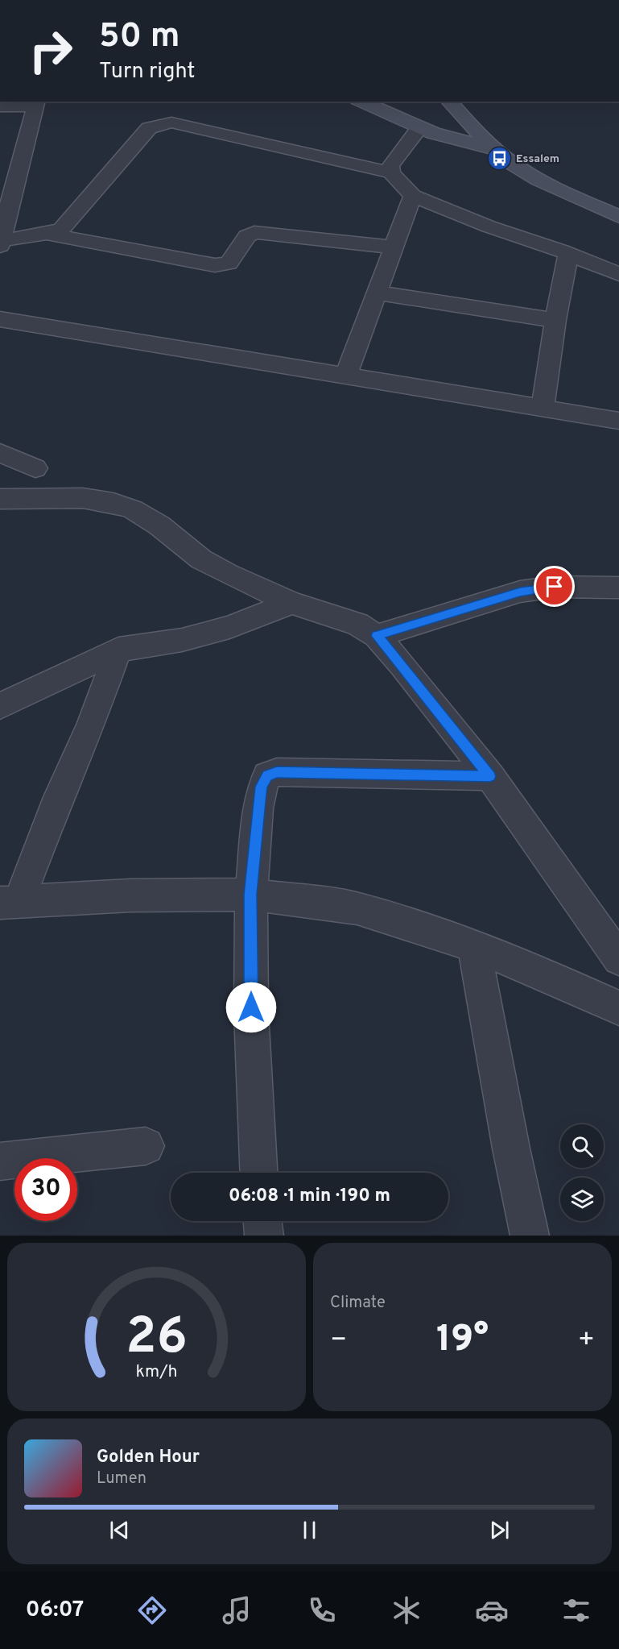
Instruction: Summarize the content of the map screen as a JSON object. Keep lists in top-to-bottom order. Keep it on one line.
{"places":{"bus stop":["Essalem"]},"page":{"turn":["50 m","Turn right"],"limit":"30","trip":"06:08 · 1 min · 190 m","tile":"Climate","heat":["−","19°","+"],"song":["Golden Hour","Lumen"],"tabs":"06:07","gauge":["26","km/h"]}}
